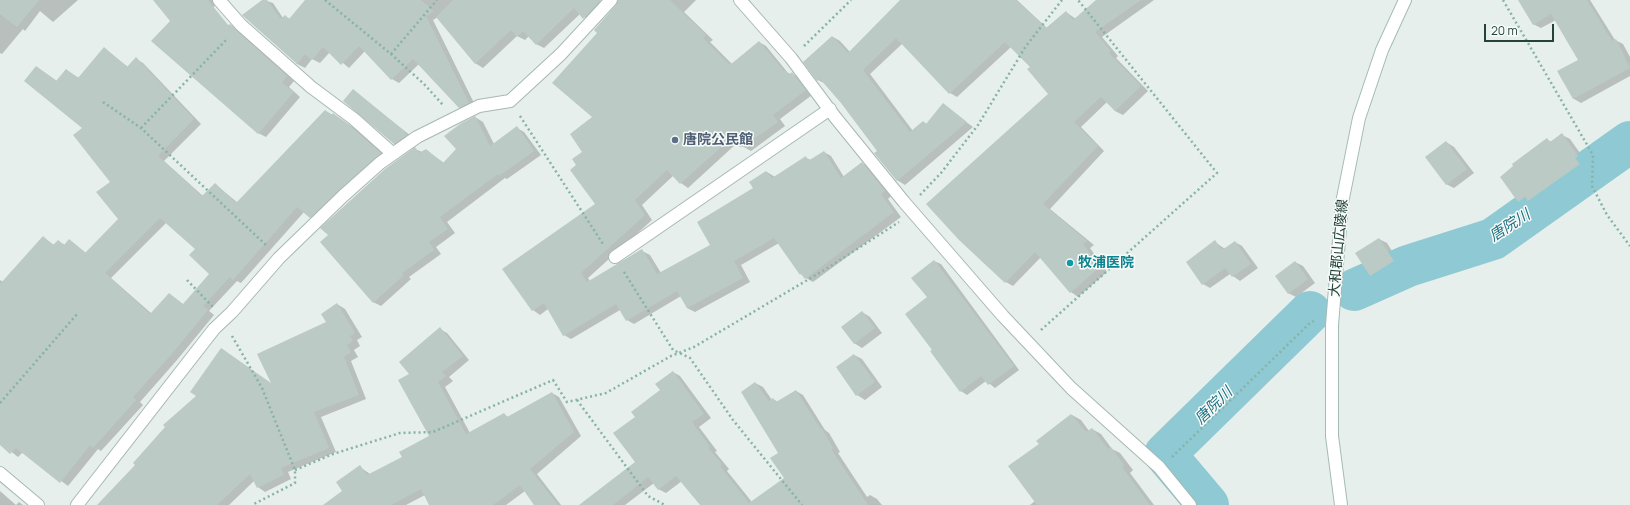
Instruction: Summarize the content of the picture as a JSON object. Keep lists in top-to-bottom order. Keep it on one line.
{"streets":{"street":["大和郡山広陵線"]},"water":["唐院川"],"places":["唐院公民館","牧浦医院"],"scale_bar":"20 m"}
